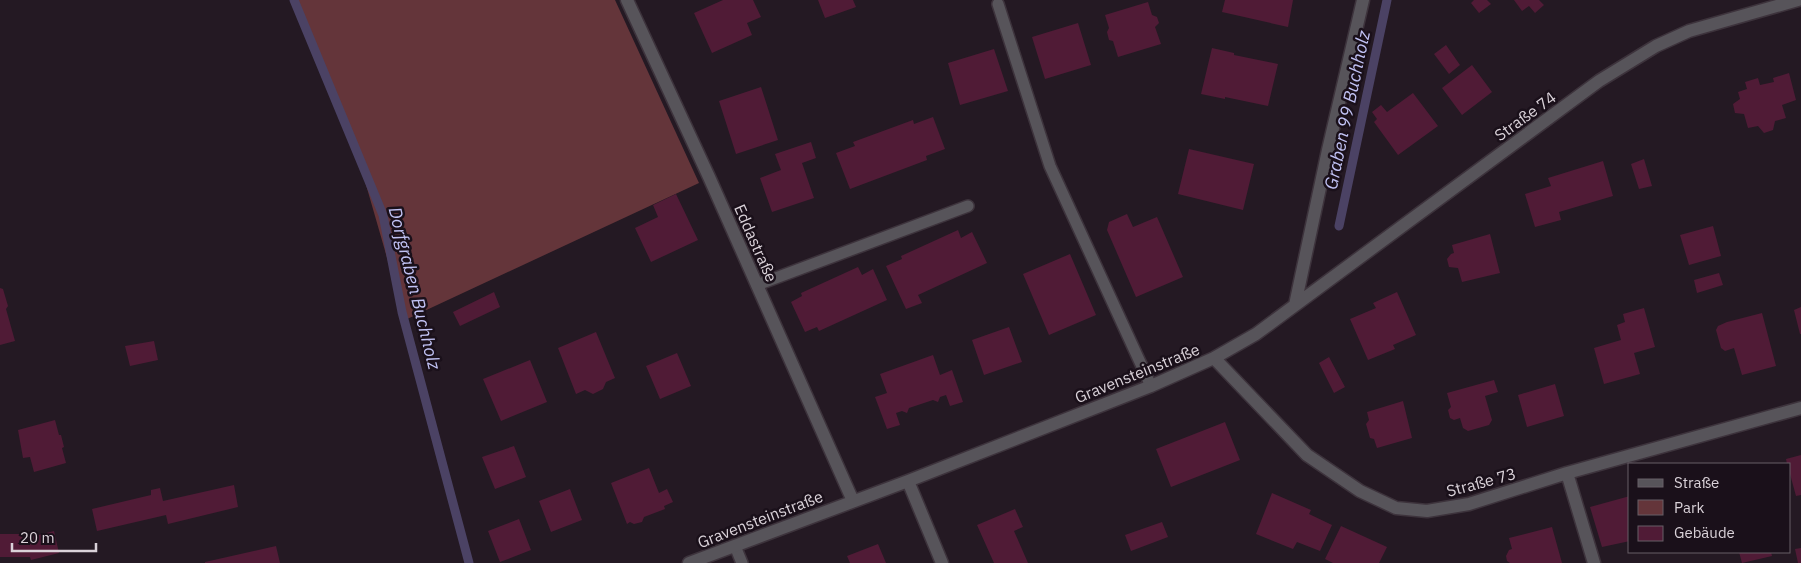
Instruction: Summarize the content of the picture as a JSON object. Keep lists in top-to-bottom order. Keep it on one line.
{"streets":{"street":["Straße 74","Eddastraße","Gravensteinstraße","Straße 73"]},"crossings":[["Straße 74","Gravensteinstraße"],["Eddastraße","Gravensteinstraße"],["Gravensteinstraße","Straße 73"]],"water":["Graben 99 Buchholz","Dorfgraben Buchholz"],"legend":["Straße","Park","Gebäude"],"scale_bar":"20 m"}
